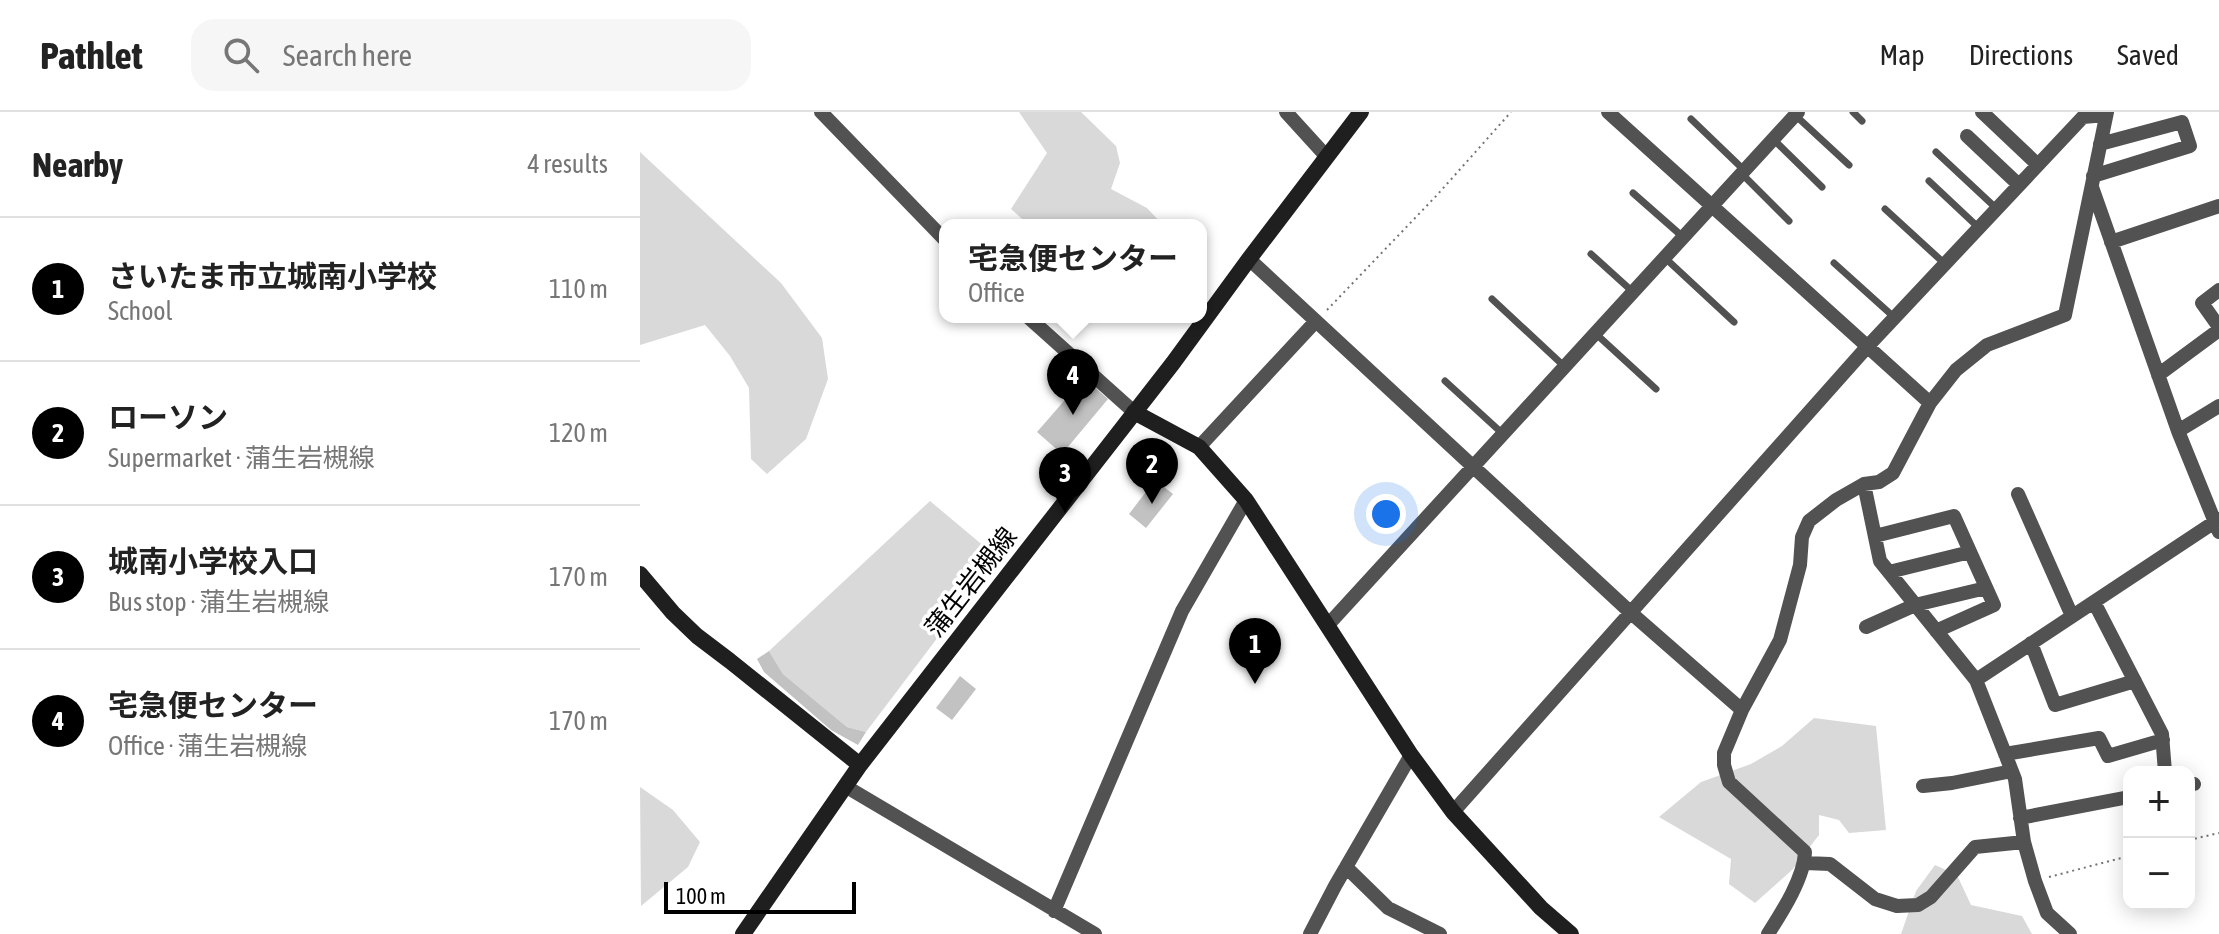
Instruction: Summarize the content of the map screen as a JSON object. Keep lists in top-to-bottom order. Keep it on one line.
{"streets":{"main road":["蒲生岩槻線"]},"scale_bar":"100 m","page":{"header":"Pathlet","search":"Search here","nav":["Map","Directions","Saved"],"heading":["Nearby","4 results"],"list":[{"mark":"1","name":"さいたま市立城南小学校","note":"School","value":"110 m"},{"mark":"2","name":"ローソン","note":"Supermarket · 蒲生岩槻線","value":"120 m"},{"mark":"3","name":"城南小学校入口","note":"Bus stop · 蒲生岩槻線","value":"170 m"},{"mark":"4","name":"宅急便センター","note":"Office · 蒲生岩槻線","value":"170 m"}],"popup":["宅急便センター","Office"],"pins":["4","2","3","1"],"map_buttons":["+","−"],"scale":"100 m"}}
